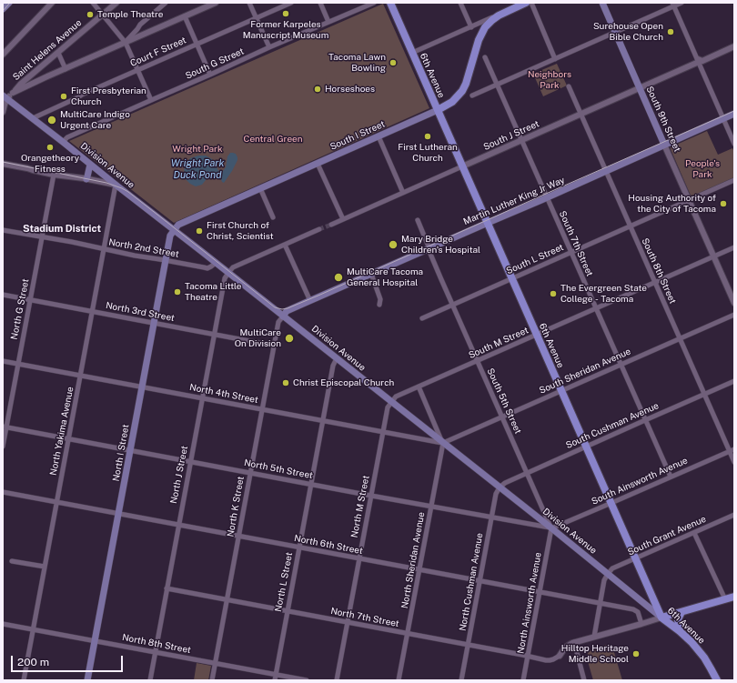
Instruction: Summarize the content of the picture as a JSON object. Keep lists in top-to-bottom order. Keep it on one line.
{"streets":{"main road":["6th Avenue","South 9th Street","South I Street","Division Avenue","Martin Luther King Jr Way","North I Street"],"street":["Saint Helens Avenue","Court F Street","South G Street","South J Street","South 7th Street","North 2nd Street","South L Street","South 8th Street","North G Street","North 3rd Street","South M Street","South Sheridan Avenue","North 4th Street","South 5th Street","South Cushman Avenue","North Yakima Avenue","North 5th Street","North J Street","South Ainsworth Avenue","North K Street","North M Street","South Grant Avenue","North 6th Street","North Sheridan Avenue","North L Street","North Cushman Avenue","North Ainsworth Avenue","North 7th Street","North 8th Street"]},"crossings":[["Saint Helens Avenue","Division Avenue"],["Court F Street","Division Avenue"],["South G Street","Division Avenue"],["6th Avenue","South I Street"],["6th Avenue","South J Street"],["6th Avenue","Division Avenue"],["6th Avenue","Martin Luther King Jr Way"],["6th Avenue","South L Street"],["6th Avenue","South M Street"],["6th Avenue","South Sheridan Avenue"],["6th Avenue","South Cushman Avenue"],["6th Avenue","South Ainsworth Avenue"],["6th Avenue","South Grant Avenue"],["South 9th Street","South J Street"],["South 9th Street","Martin Luther King Jr Way"],["South 9th Street","South L Street"],["South 9th Street","South M Street"],["South I Street","Division Avenue"],["South I Street","North I Street"],["South J Street","South 7th Street"],["South J Street","South 8th Street"],["Division Avenue","Martin Luther King Jr Way"],["Division Avenue","North 2nd Street"],["Division Avenue","South M Street"],["Division Avenue","South Sheridan Avenue"],["Division Avenue","North 4th Street"],["Division Avenue","South 5th Street"],["Division Avenue","South Cushman Avenue"],["Division Avenue","North Yakima Avenue"],["Division Avenue","North I Street"],["Division Avenue","North 5th Street"],["Division Avenue","North J Street"],["Division Avenue","South Ainsworth Avenue"],["Division Avenue","North K Street"],["Division Avenue","North M Street"],["Division Avenue","South Grant Avenue"],["Division Avenue","North Sheridan Avenue"],["Division Avenue","North L Street"],["Division Avenue","North Cushman Avenue"],["Division Avenue","North Ainsworth Avenue"],["Martin Luther King Jr Way","South 7th Street"],["Martin Luther King Jr Way","South 8th Street"],["Martin Luther King Jr Way","South 5th Street"],["Martin Luther King Jr Way","North K Street"],["South 7th Street","South L Street"],["South 7th Street","South M Street"],["South 7th Street","South Sheridan Avenue"],["South 7th Street","South Cushman Avenue"],["South 7th Street","South Ainsworth Avenue"],["North 2nd Street","North G Street"],["North 2nd Street","North Yakima Avenue"],["North 2nd Street","North I Street"],["South L Street","South 8th Street"],["South L Street","South 5th Street"],["South 8th Street","South M Street"],["South 8th Street","South Sheridan Avenue"],["South 8th Street","South Cushman Avenue"],["South 8th Street","South Ainsworth Avenue"],["North G Street","North 3rd Street"],["North G Street","North 4th Street"],["North G Street","North 5th Street"],["North 3rd Street","North Yakima Avenue"],["North 3rd Street","North I Street"],["North 3rd Street","North J Street"],["North 3rd Street","North K Street"],["South M Street","South 5th Street"],["South M Street","North M Street"],["South Sheridan Avenue","North 4th Street"],["South Sheridan Avenue","South 5th Street"],["South Sheridan Avenue","North Sheridan Avenue"],["North 4th Street","North Yakima Avenue"],["North 4th Street","North I Street"],["North 4th Street","North J Street"],["North 4th Street","North K Street"],["North 4th Street","North M Street"],["North 4th Street","North Sheridan Avenue"],["North 4th Street","North L Street"],["South 5th Street","South Cushman Avenue"],["South 5th Street","North 5th Street"],["South 5th Street","South Ainsworth Avenue"],["South 5th Street","North Ainsworth Avenue"],["South Cushman Avenue","North Cushman Avenue"],["North Yakima Avenue","North 5th Street"],["North Yakima Avenue","North 6th Street"],["North Yakima Avenue","North 8th Street"],["North I Street","North 5th Street"],["North I Street","North 6th Street"],["North I Street","North 8th Street"],["North 5th Street","North J Street"],["North 5th Street","South Ainsworth Avenue"],["North 5th Street","North K Street"],["North 5th Street","North M Street"],["North 5th Street","North Sheridan Avenue"],["North 5th Street","North L Street"],["North 5th Street","North Cushman Avenue"],["North 5th Street","North Ainsworth Avenue"],["North J Street","North 6th Street"],["North J Street","North 7th Street"],["North J Street","North 8th Street"],["South Ainsworth Avenue","North Ainsworth Avenue"],["North K Street","North 6th Street"],["North K Street","North 7th Street"],["North K Street","North 8th Street"],["North M Street","North 6th Street"],["North M Street","North 7th Street"],["North 6th Street","North Sheridan Avenue"],["North 6th Street","North L Street"],["North 6th Street","North Cushman Avenue"],["North 6th Street","North Ainsworth Avenue"],["North Sheridan Avenue","North 7th Street"],["North L Street","North 7th Street"],["North L Street","North 8th Street"],["North Cushman Avenue","North 7th Street"],["North Ainsworth Avenue","North 7th Street"]],"districts":["Stadium District"],"water":["Wright Park Duck Pond"],"parks":["Neighbors Park","Central Green","Wright Park","People's Park"],"places":["Former Karpeles Manuscript Museum","Temple Theatre","Surehouse Open Bible Church","Tacoma Lawn Bowling","Horseshoes","First Presbyterian Church","MultiCare Indigo Urgent Care","First Lutheran Church","Orangetheory Fitness","Housing Authority of the City of Tacoma","First Church of Christ, Scientist","Mary Bridge Children's Hospital","MultiCare Tacoma General Hospital","Tacoma Little Theatre","The Evergreen State College - Tacoma","MultiCare On Division","Christ Episcopal Church","Hilltop Heritage Middle School"],"scale_bar":"200 m"}
